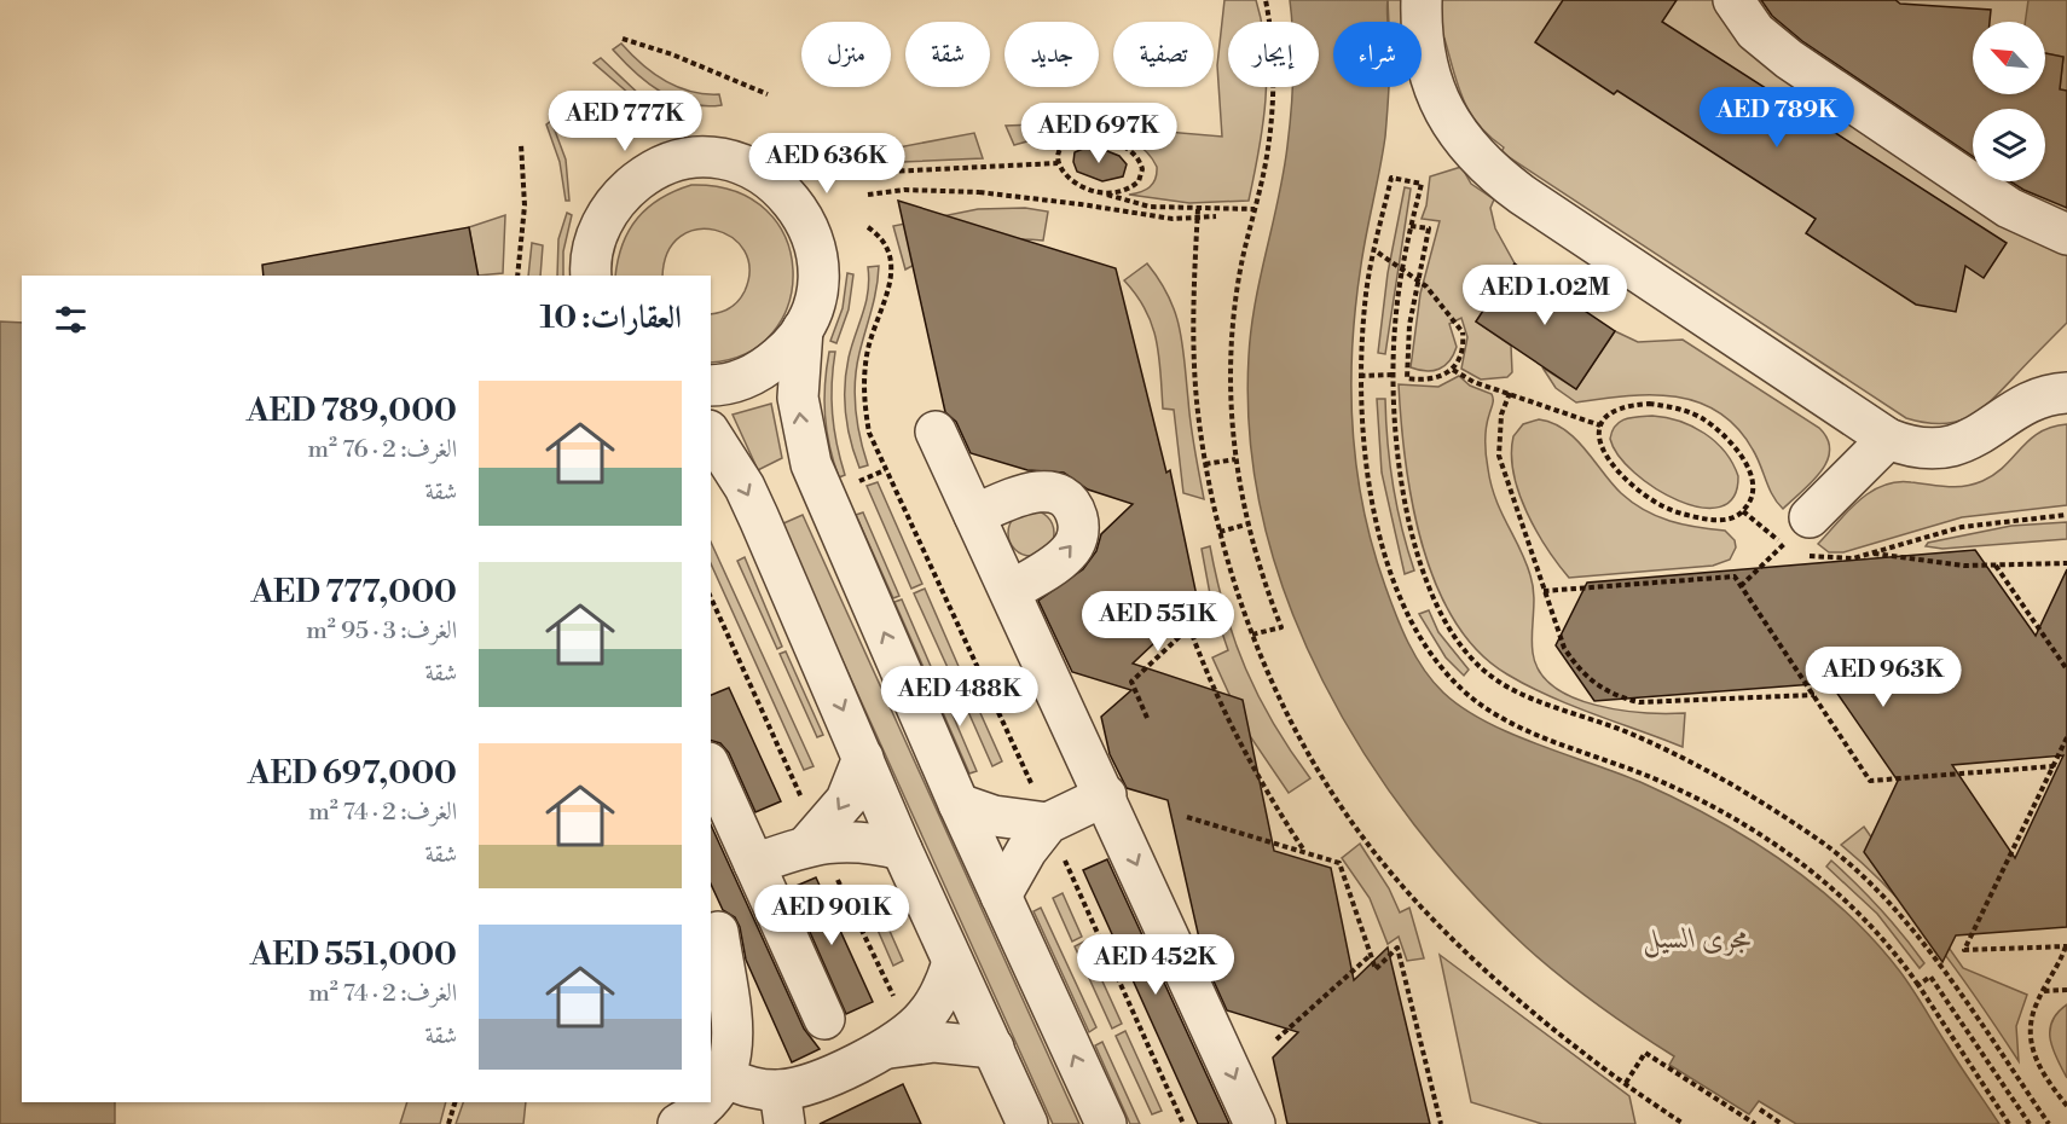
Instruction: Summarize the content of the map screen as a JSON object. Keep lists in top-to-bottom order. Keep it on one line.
{"water":["مجرى السيل"],"north":"top left","page":{"chip":["شراء","إيجار","تصفية","جديد","شقة","منزل"],"price":["AED 789K","AED 777K","AED 697K","AED 636K","AED 1.02M","AED 551K","AED 963K","AED 488K","AED 901K","AED 452K"],"heading":"العقارات: 10","list":[{"name":"AED 789,000","note":"الغرف: 2 · 76 m² · شقة"},{"name":"AED 777,000","note":"الغرف: 3 · 95 m² · شقة"},{"name":"AED 697,000","note":"الغرف: 2 · 74 m² · شقة"},{"name":"AED 551,000","note":"الغرف: 2 · 74 m² · شقة"}]}}
